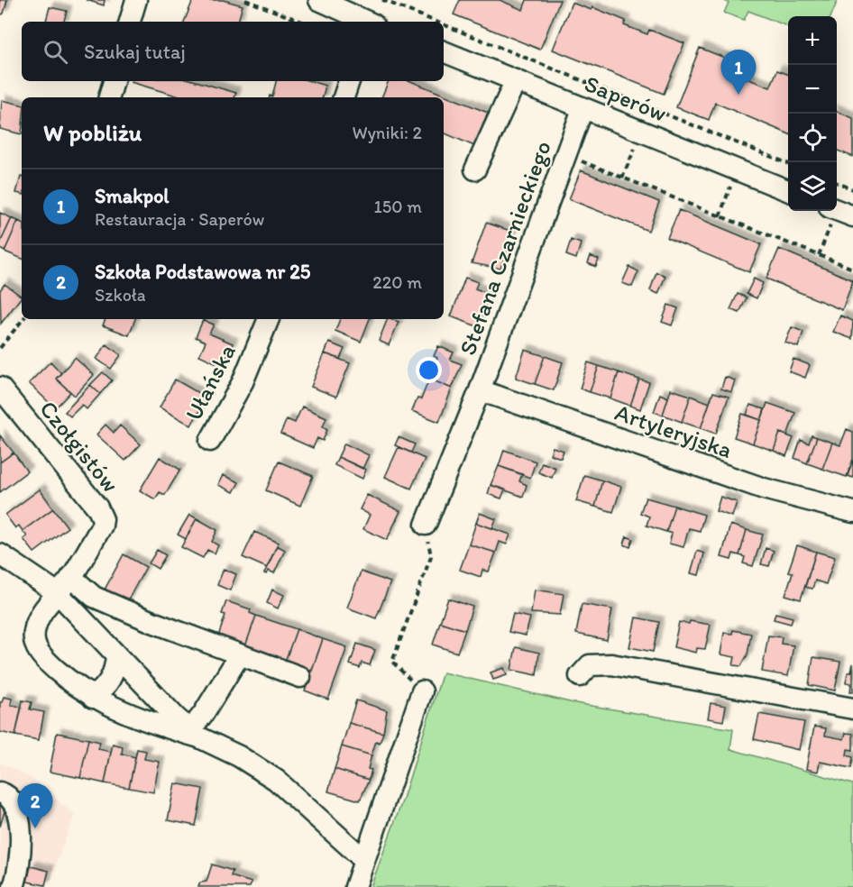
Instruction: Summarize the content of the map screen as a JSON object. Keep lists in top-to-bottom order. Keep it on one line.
{"streets":{"street":["Saperów","Stefana Czarnieckiego","Ułańska","Artyleryjska","Czołgistów"]},"crossings":[["Saperów","Stefana Czarnieckiego"],["Stefana Czarnieckiego","Artyleryjska"]],"page":{"map_buttons":["+","−"],"search":"Szukaj tutaj","pins":["1","2"],"heading":["W pobliżu","Wyniki: 2"],"list":[{"mark":"1","name":"Smakpol","note":"Restauracja · Saperów","value":"150 m"},{"mark":"2","name":"Szkoła Podstawowa nr 25","note":"Szkoła","value":"220 m"}]}}
